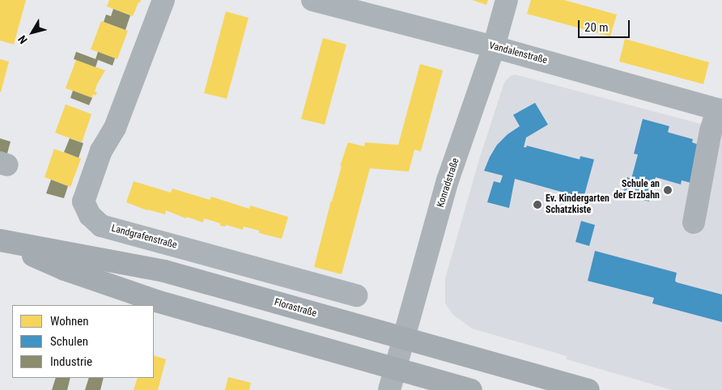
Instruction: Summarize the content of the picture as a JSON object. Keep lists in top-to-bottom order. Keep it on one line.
{"streets":{"main road":["Florastraße"],"street":["Vandalenstraße","Konradstraße","Landgrafenstraße"]},"crossings":[["Vandalenstraße","Konradstraße"],["Konradstraße","Florastraße"]],"places":["Schule an der Erzbahn","Ev. Kindergarten Schatzkiste"],"legend":["Wohnen","Schulen","Industrie"],"scale_bar":"20 m","north":"bottom left"}
